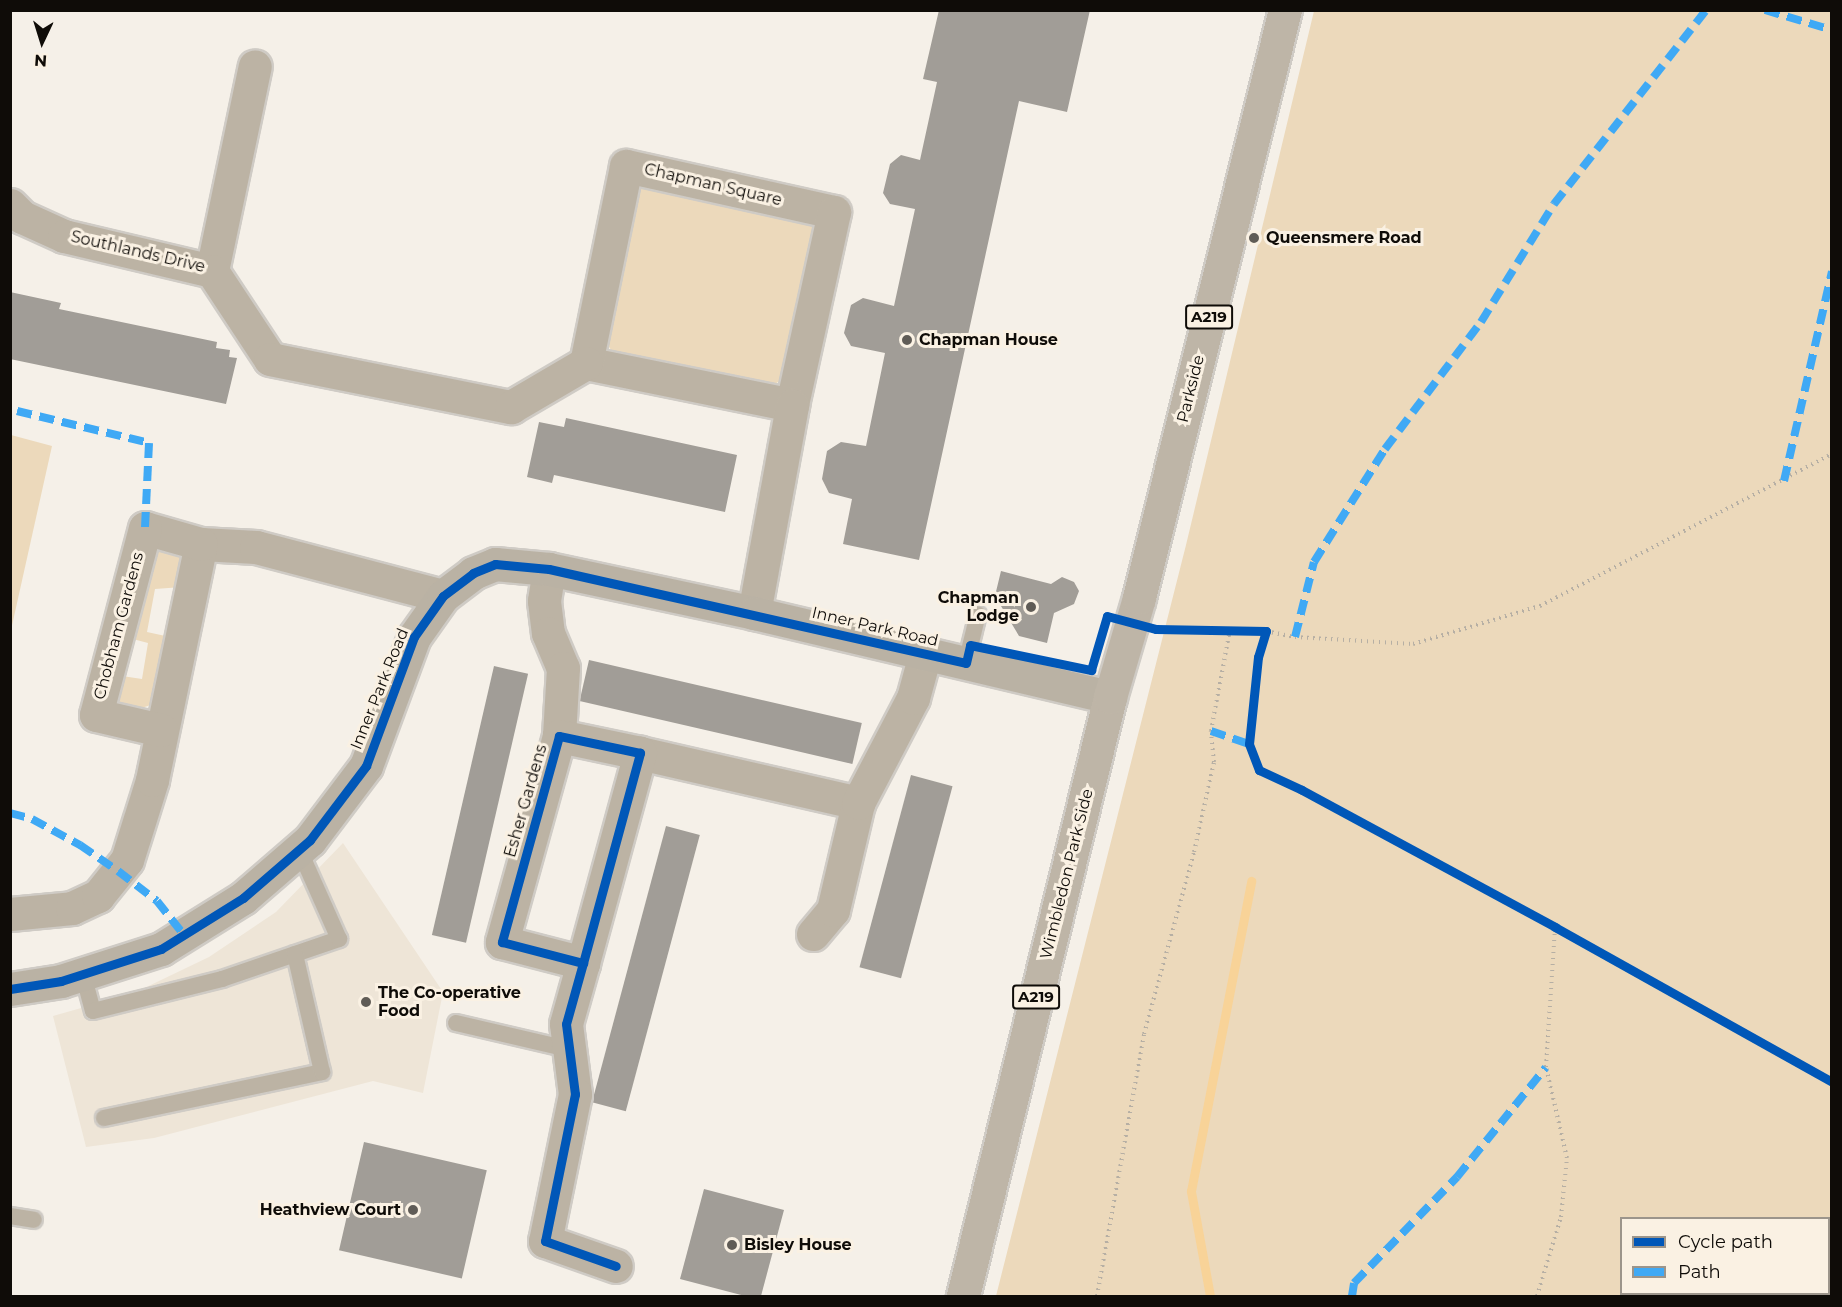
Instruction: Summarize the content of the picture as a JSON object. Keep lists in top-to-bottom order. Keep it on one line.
{"streets":{"main road":["A219","Parkside","Wimbledon Park Side"],"street":["Chapman Square","Southlands Drive","Chobham Gardens","Inner Park Road","Esher Gardens"]},"crossings":[["Chapman Square","Inner Park Road"],["Parkside","Inner Park Road"],["Parkside","Wimbledon Park Side"],["Chobham Gardens","Inner Park Road"],["Inner Park Road","Esher Gardens"],["Inner Park Road","Wimbledon Park Side"]],"places":["Queensmere Road","Chapman House","Chapman Lodge","The Co-operative Food","Heathview Court","Bisley House"],"legend":["Cycle path","Path"],"north":"bottom"}
